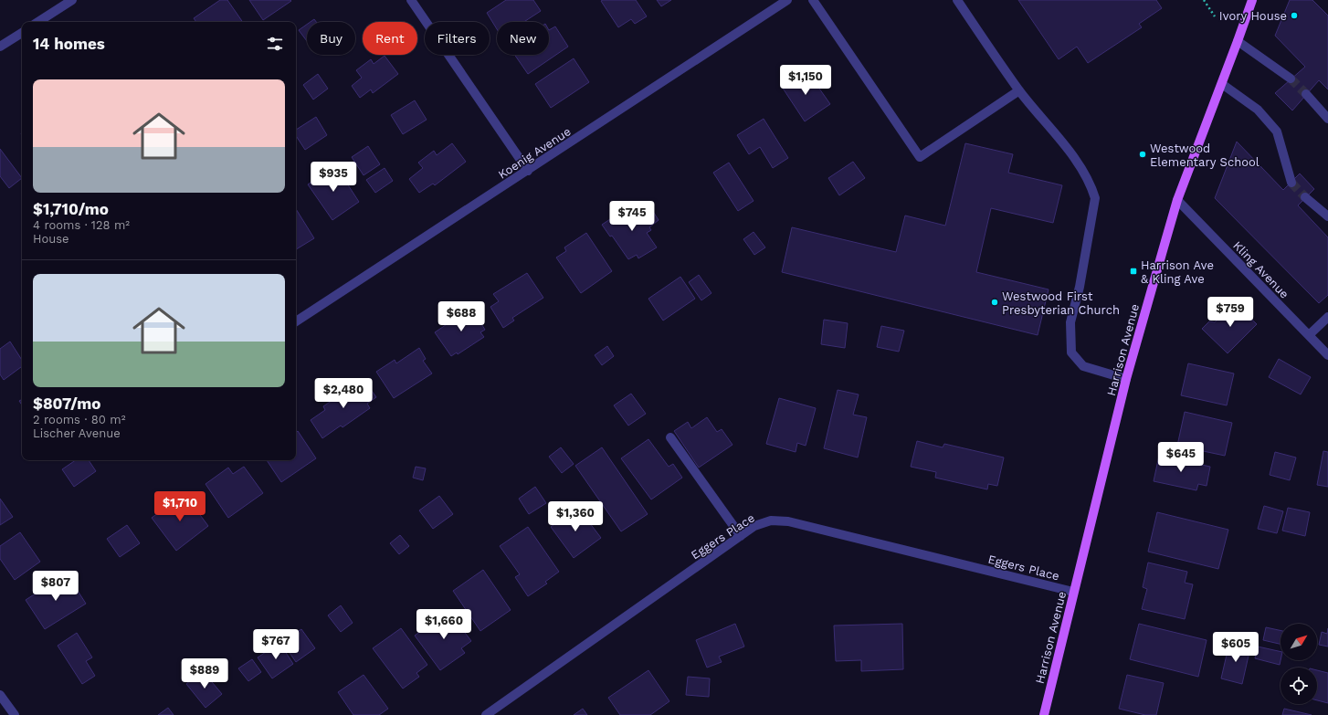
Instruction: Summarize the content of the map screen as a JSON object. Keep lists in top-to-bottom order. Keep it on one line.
{"streets":{"main road":["Harrison Avenue"],"street":["Koenig Avenue","Kling Avenue","Eggers Place"]},"crossings":[["Kling Avenue","Harrison Avenue"],["Harrison Avenue","Eggers Place"]],"places":{"other":["Ivory House","Westwood Elementary School","Westwood First Presbyterian Church"],"transit":["Harrison Ave & Kling Ave"]},"north":"top right","page":{"chip":["Buy","Rent","Filters","New"],"heading":"14 homes","price":["$1,150","$935","$745","$759","$688","$2,480","$645","$1,710","$1,360","$807","$1,660","$767","$605","$889"],"list":[{"name":"$1,710/mo","note":"4 rooms · 128 m² · House"},{"name":"$807/mo","note":"2 rooms · 80 m² · Lischer Avenue"}]}}
